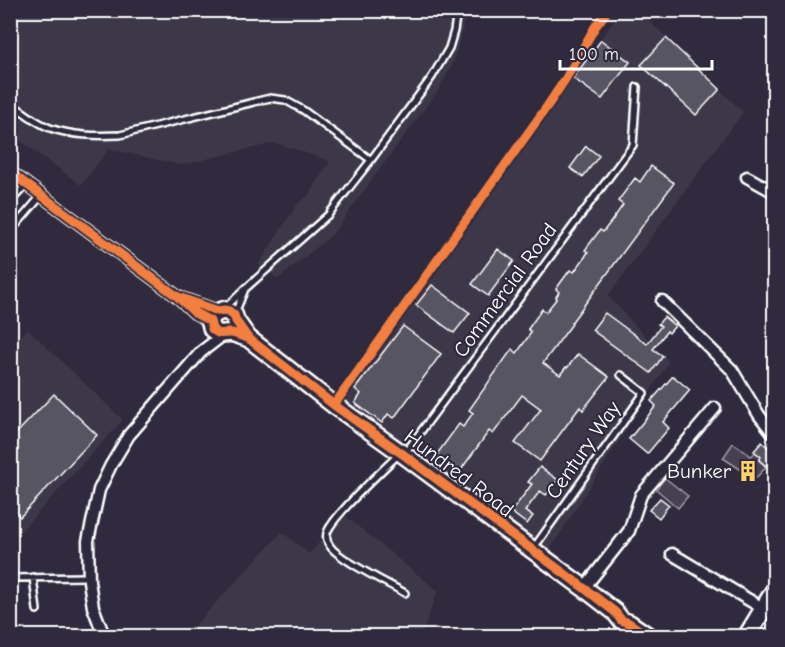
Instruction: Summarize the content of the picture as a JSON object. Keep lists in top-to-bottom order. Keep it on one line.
{"streets":{"street":["Hundred Road"],"lane":["Commercial Road","Century Way"]},"crossings":[["Commercial Road","Hundred Road"],["Century Way","Hundred Road"]],"places":{"building":["Bunker"]},"scale_bar":"100 m"}
